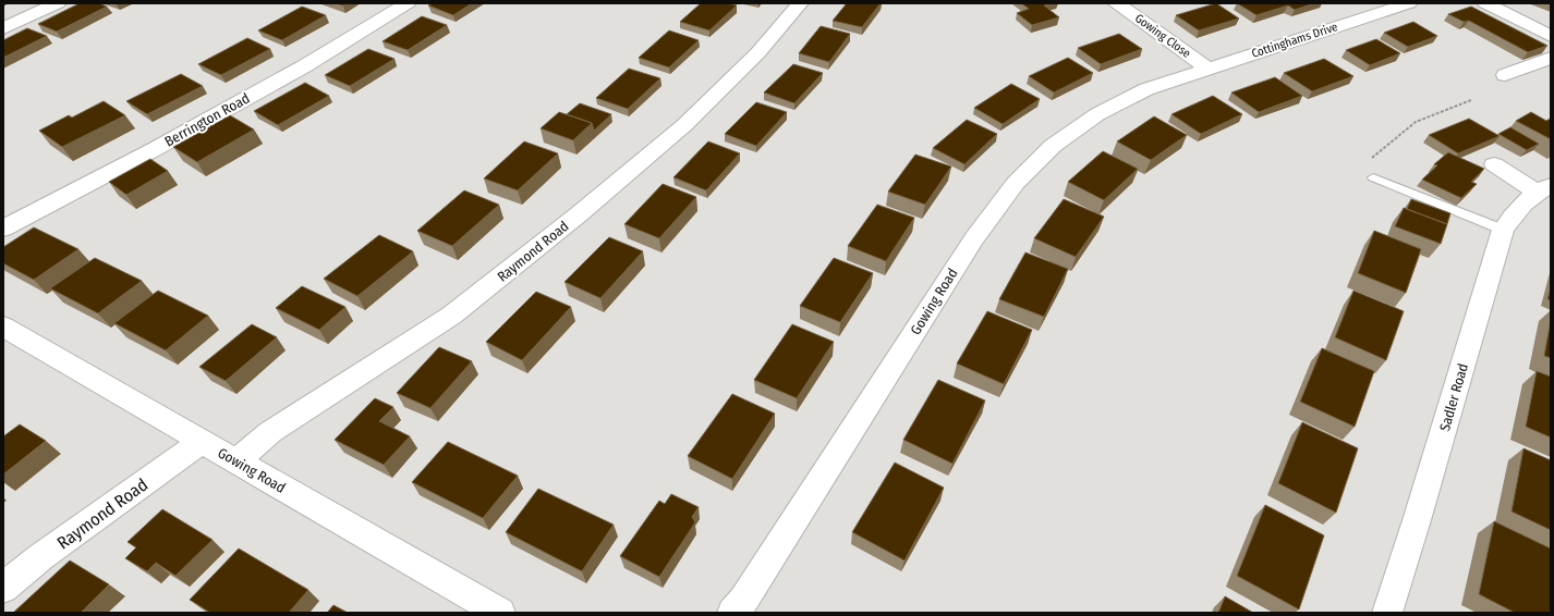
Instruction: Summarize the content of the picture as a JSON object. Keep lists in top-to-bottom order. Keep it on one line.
{"streets":{"street":["Gowing Close","Cottinghams Drive","Berrington Road","Raymond Road","Gowing Road","Sadler Road"]},"crossings":[["Gowing Close","Cottinghams Drive"],["Gowing Close","Gowing Road"],["Cottinghams Drive","Gowing Road"],["Raymond Road","Gowing Road"]]}
